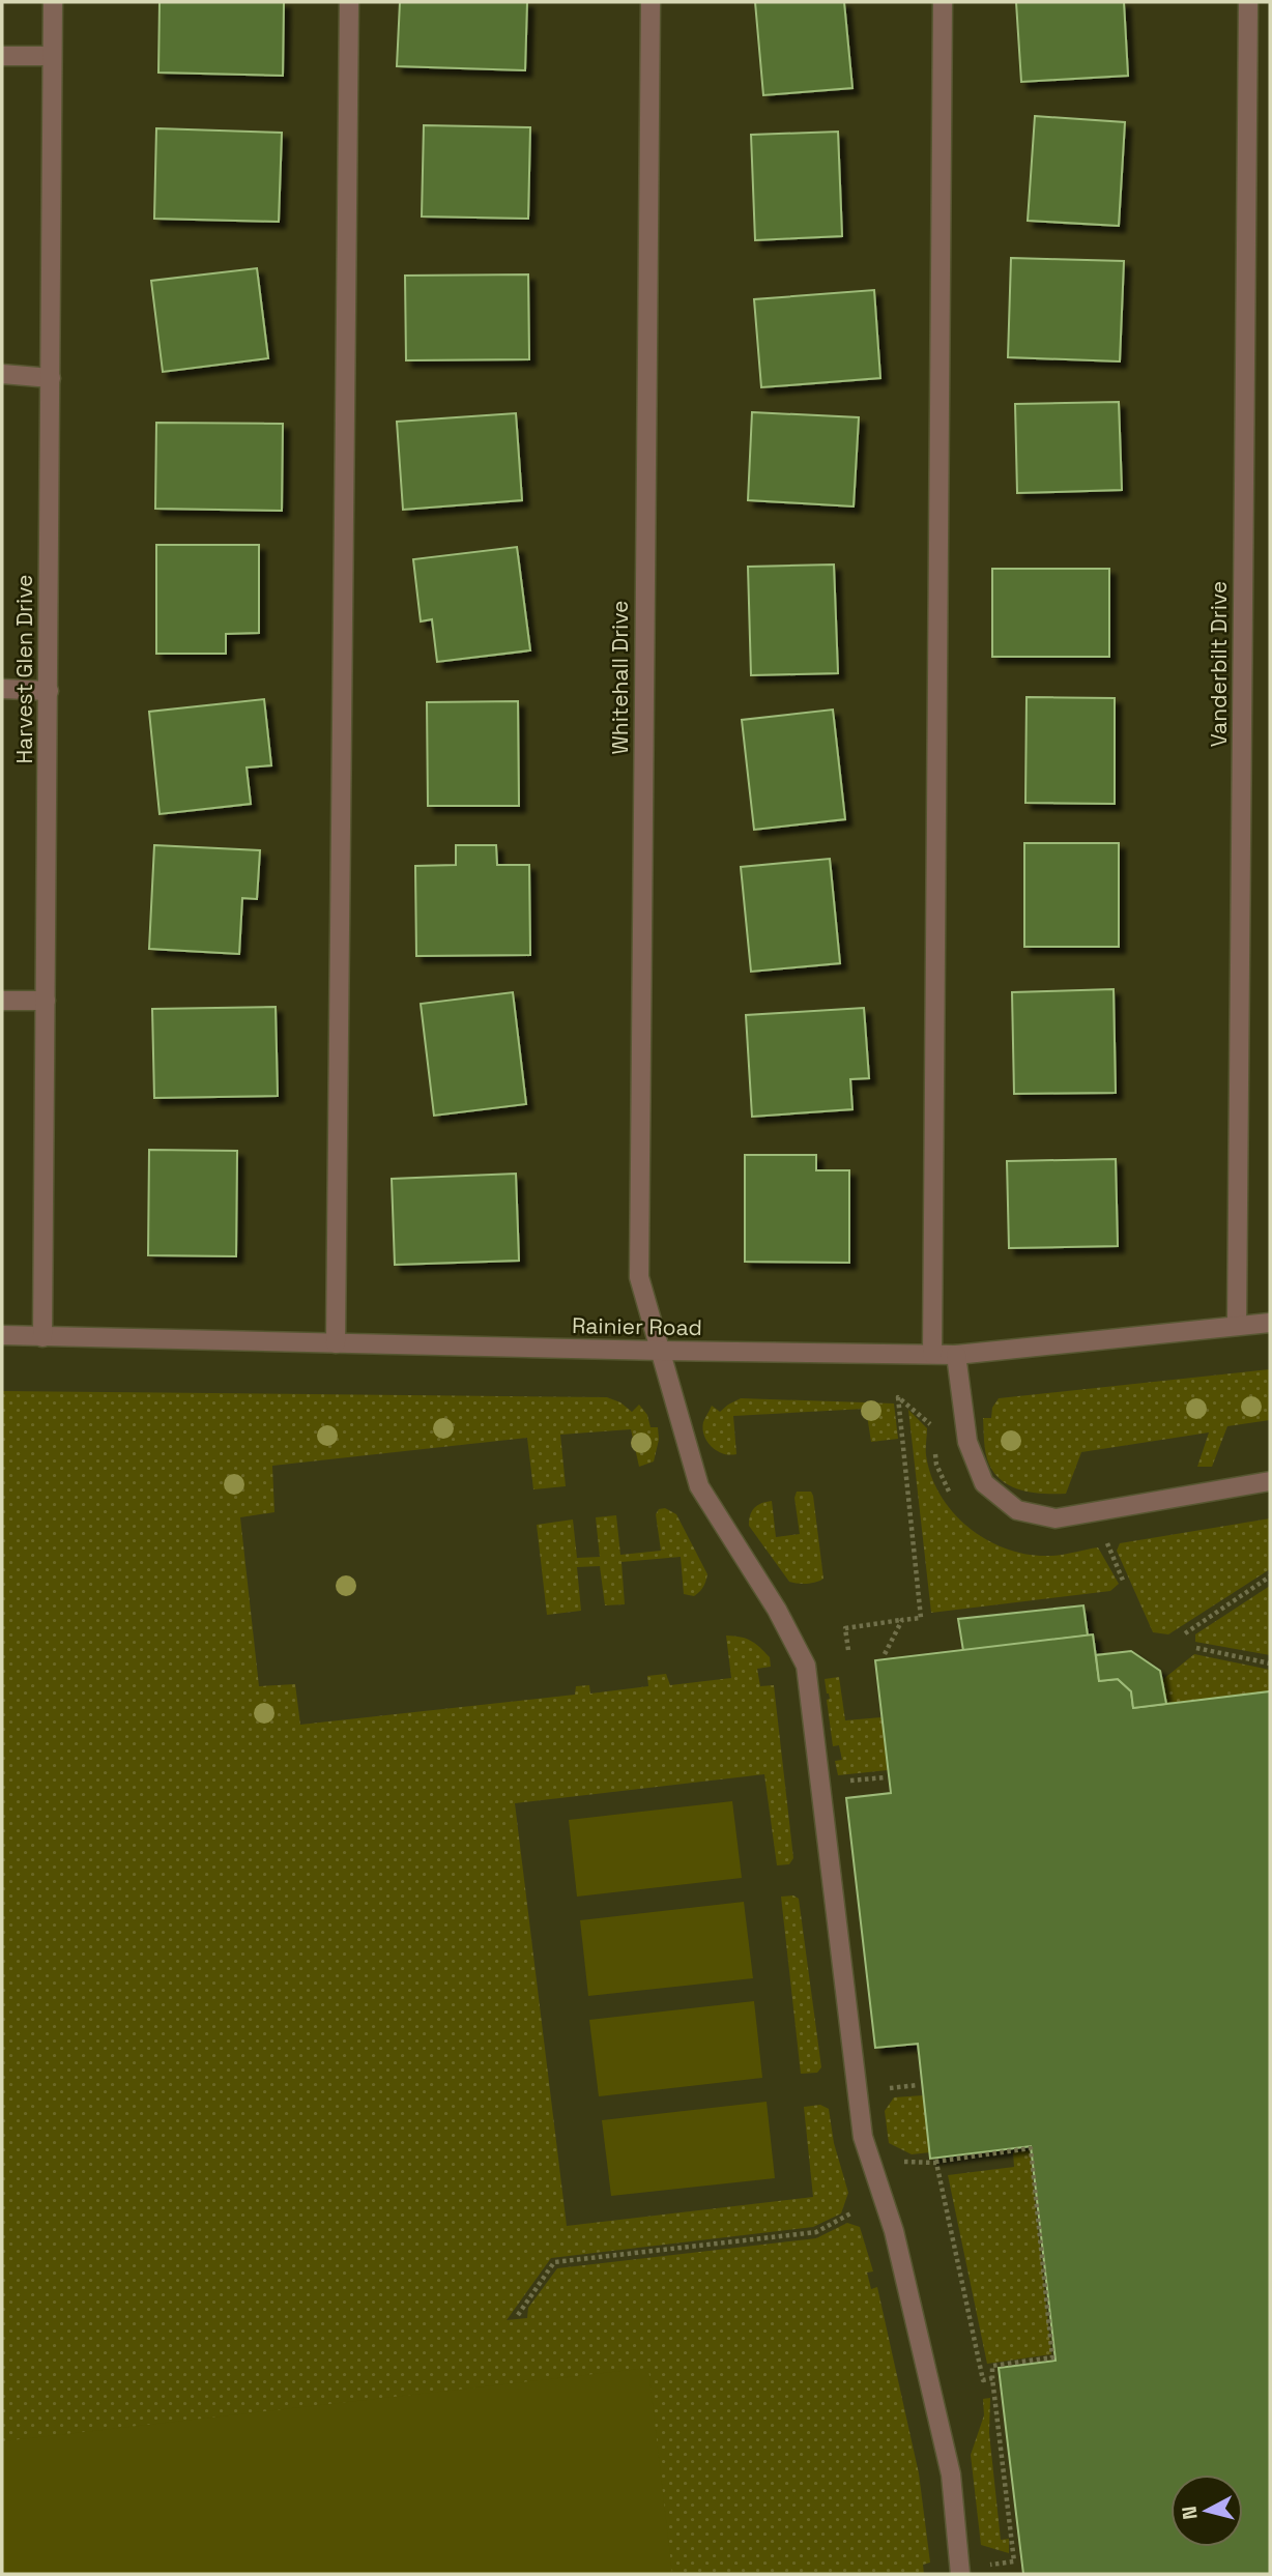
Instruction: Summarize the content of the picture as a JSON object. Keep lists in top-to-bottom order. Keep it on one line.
{"streets":{"street":["Vanderbilt Drive","Harvest Glen Drive","Whitehall Drive","Rainier Road"]},"crossings":[["Vanderbilt Drive","Rainier Road"],["Harvest Glen Drive","Rainier Road"],["Whitehall Drive","Rainier Road"]],"north":"left"}
